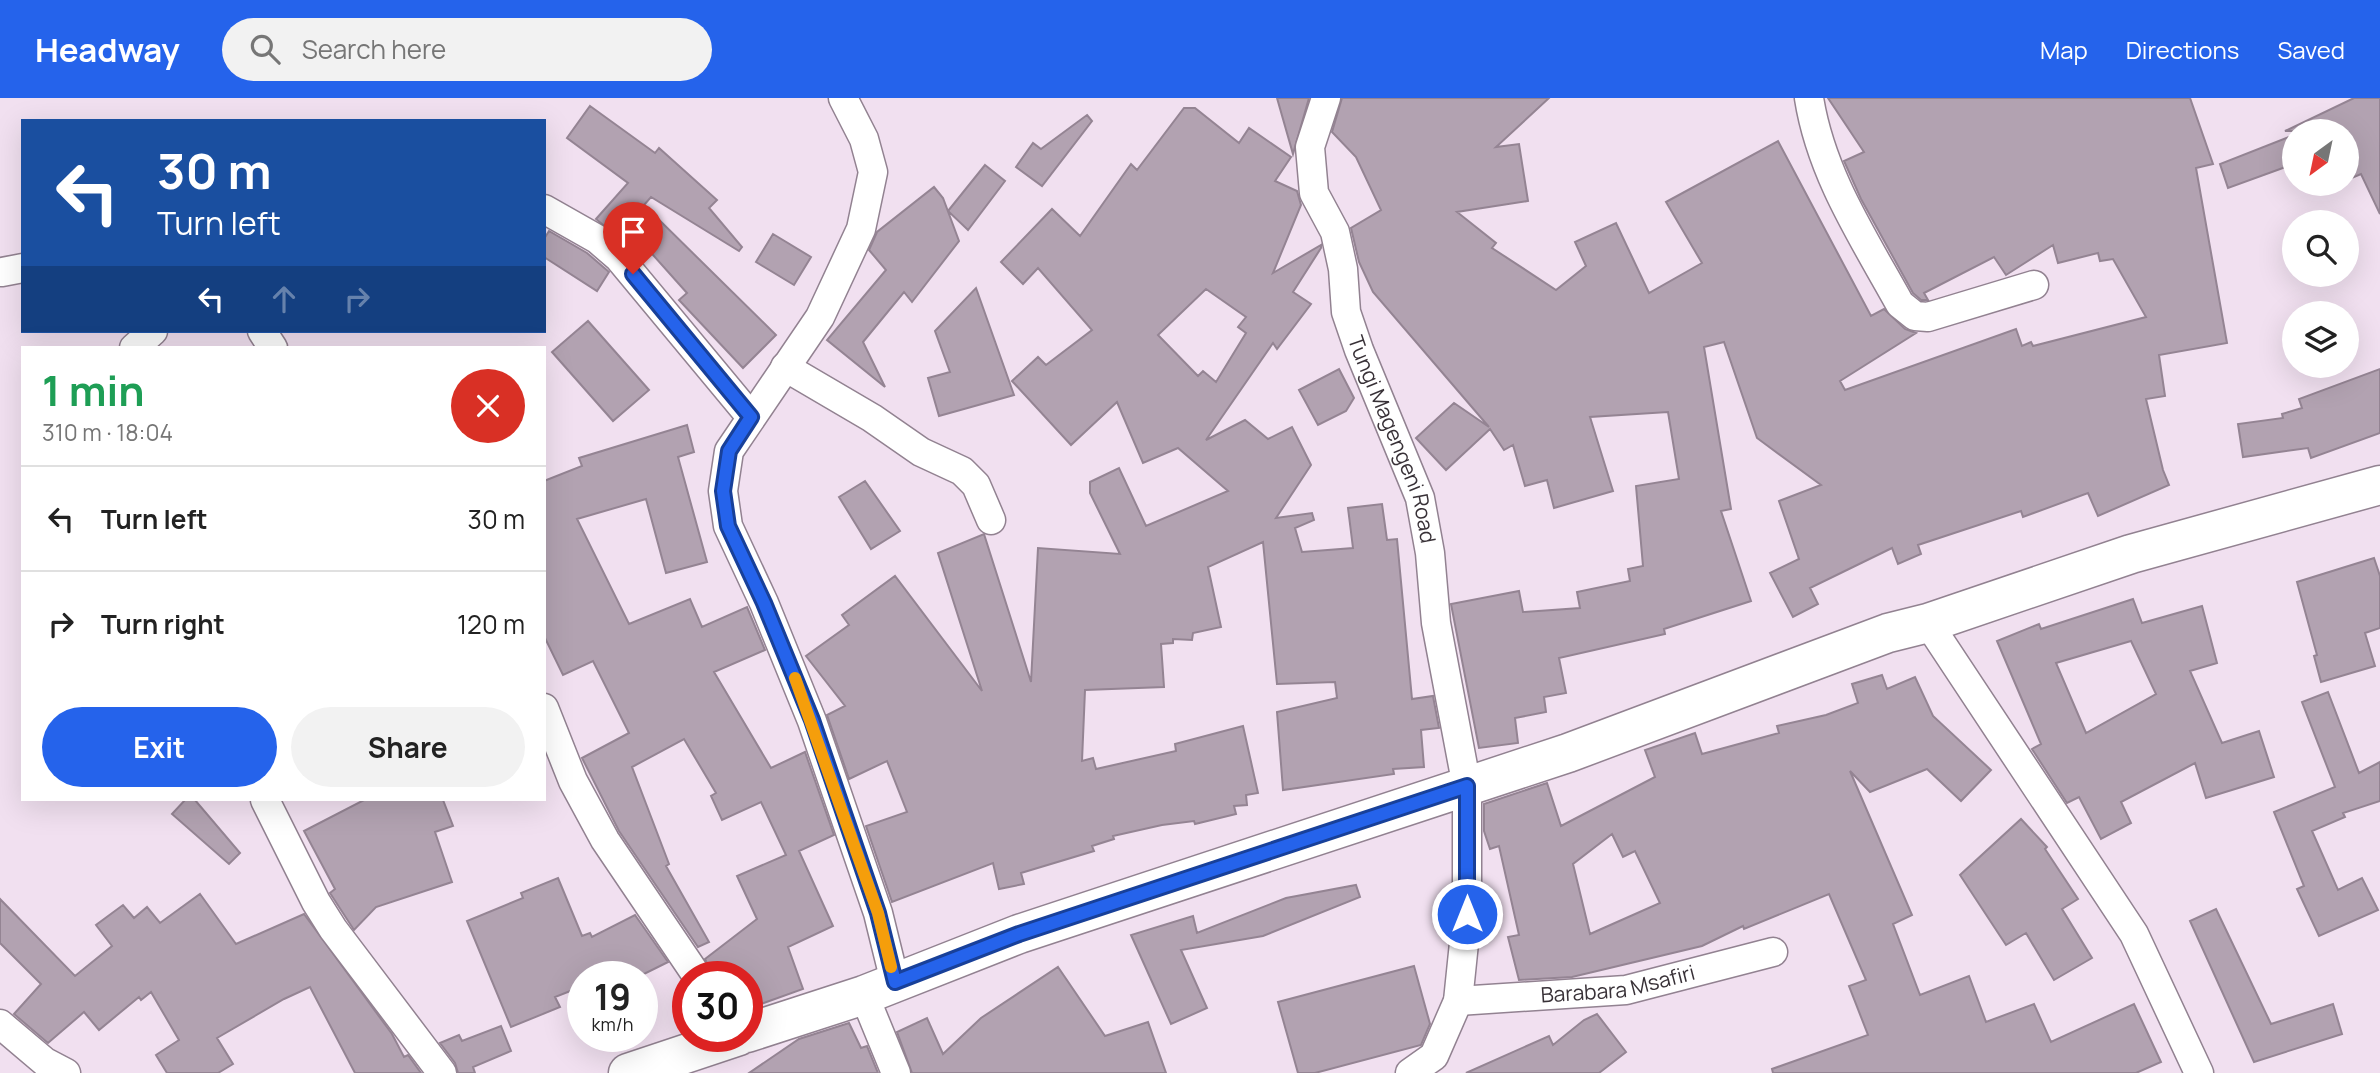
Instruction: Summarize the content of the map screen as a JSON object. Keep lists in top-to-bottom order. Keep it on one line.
{"streets":{"street":["Tungi Magengeni Road","Barabara Msafiri"]},"crossings":[["Tungi Magengeni Road","Barabara Msafiri"]],"north":"bottom left","page":{"header":"Headway","search":"Search here","nav":["Map","Directions","Saved"],"turn":["30 m","Turn left"],"heading":["1 min","310 m · 18:04"],"list":[{"name":"Turn left","value":"30 m"},{"name":"Turn right","value":"120 m"}],"buttons":["Exit","Share"],"speed":"19 km/h","limit":"30"}}
